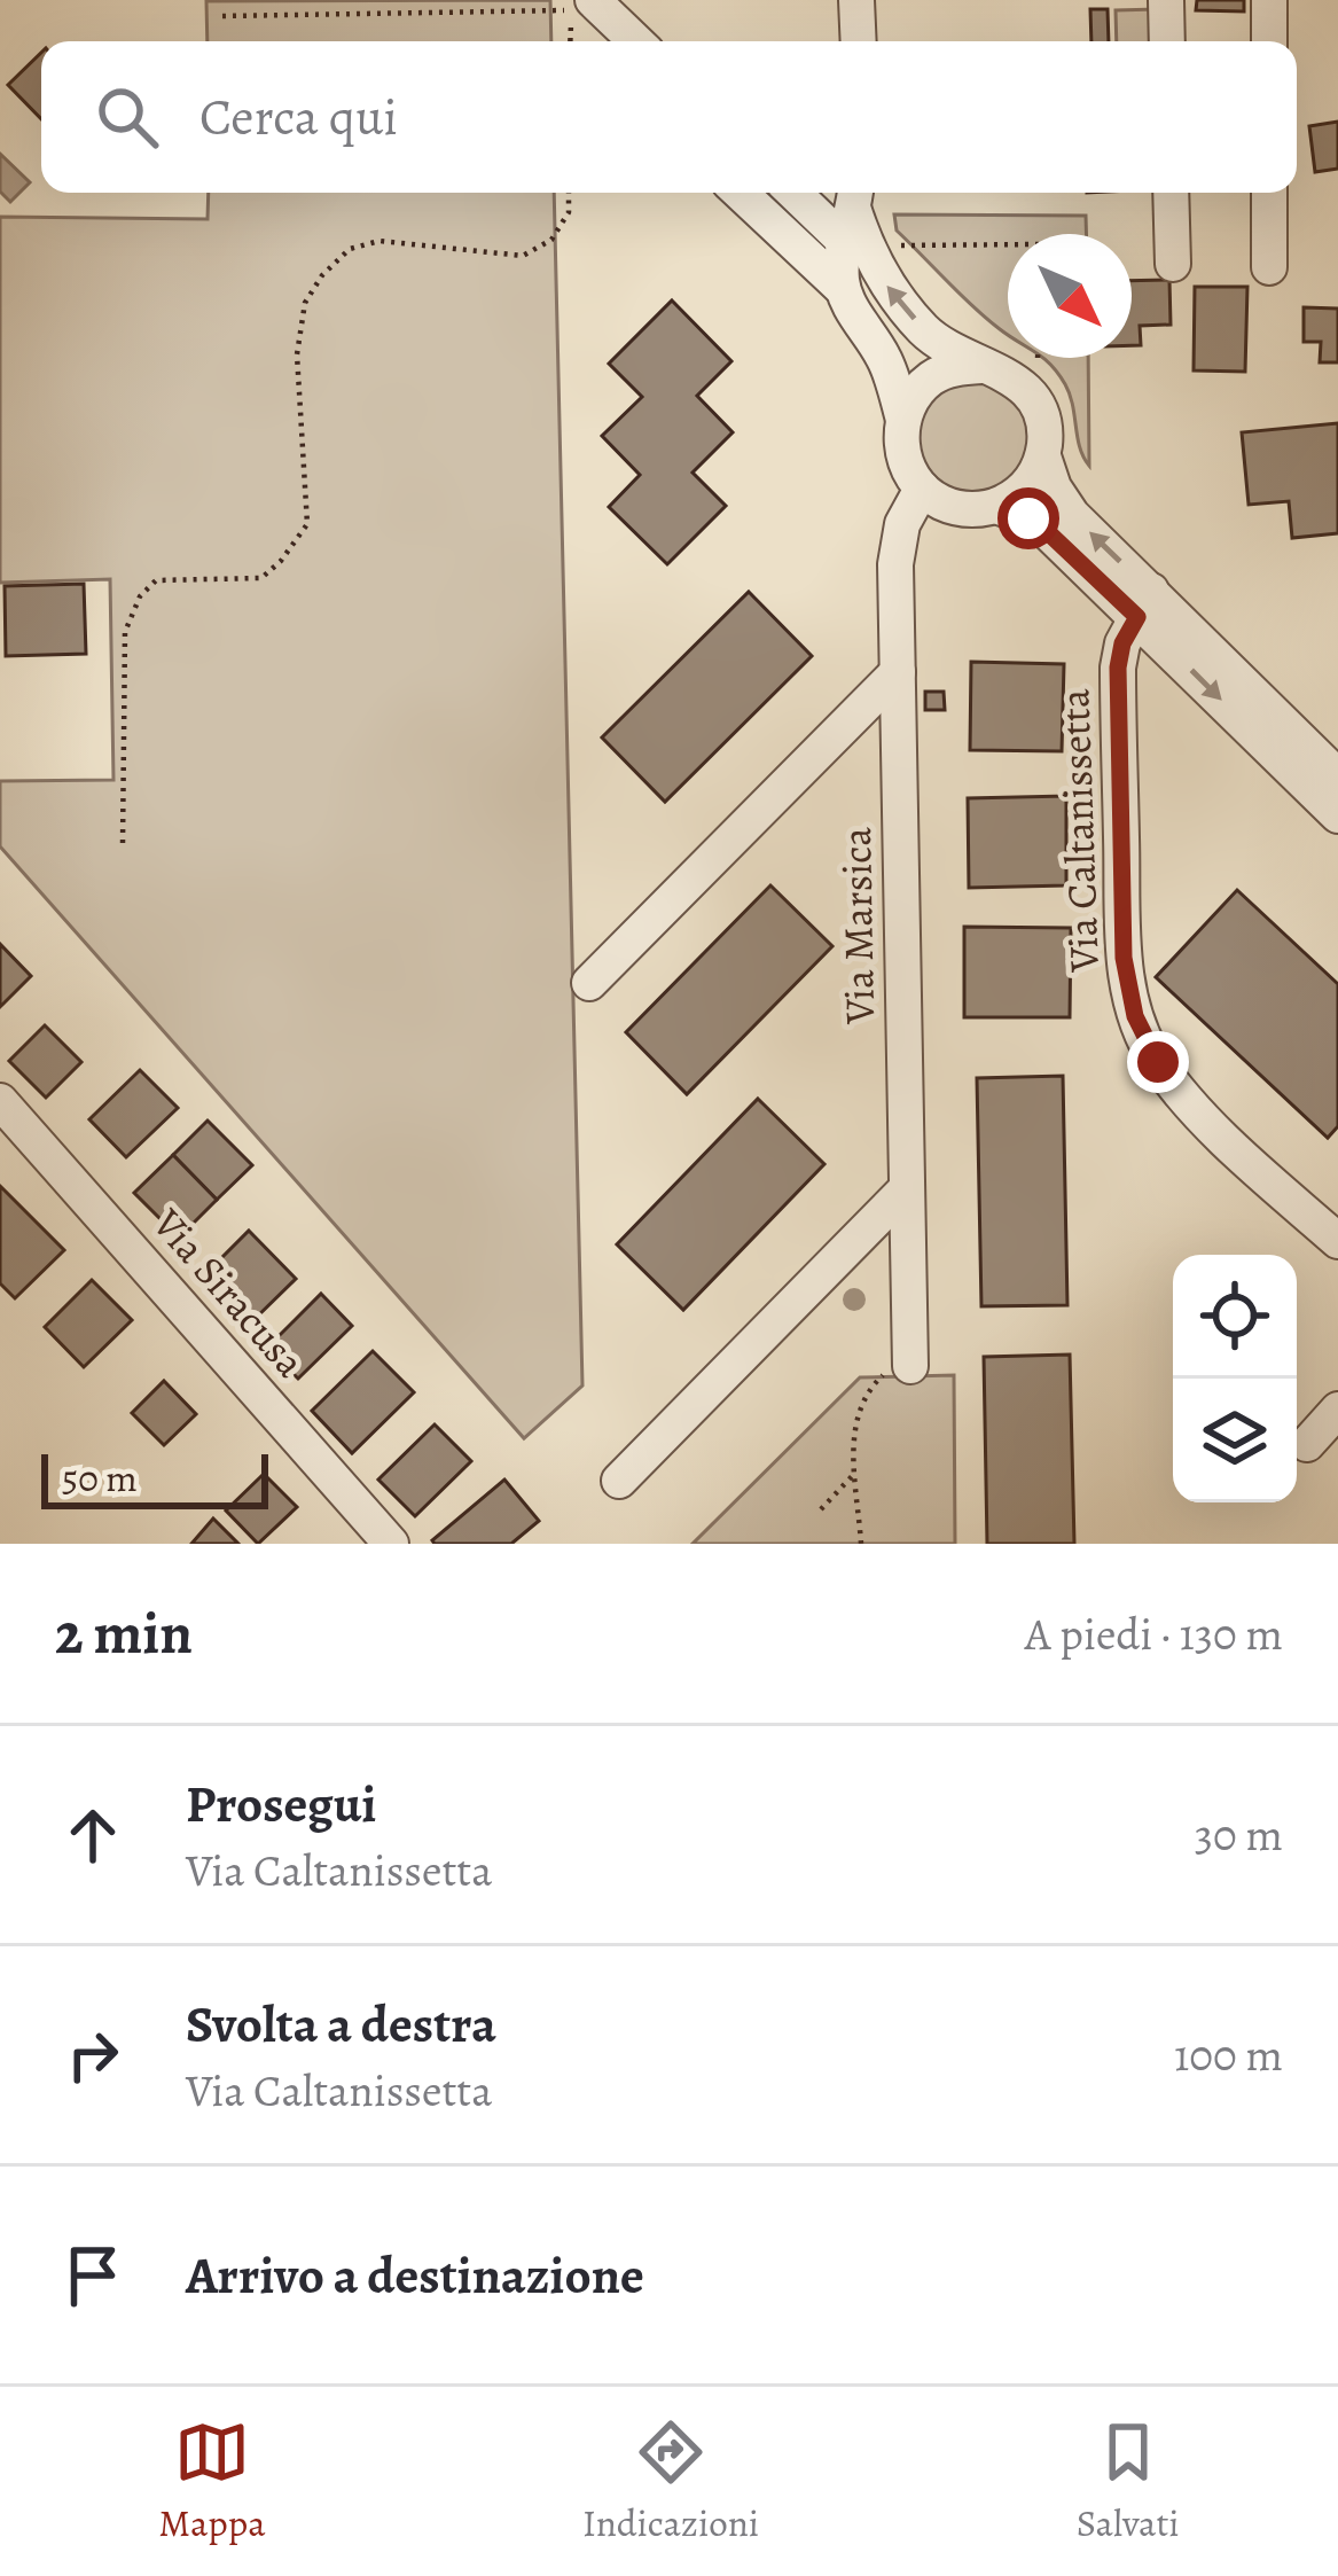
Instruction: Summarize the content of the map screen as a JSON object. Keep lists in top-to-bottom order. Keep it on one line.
{"streets":{"street":["Via Caltanissetta","Via Marsica","Via Siracusa"]},"scale_bar":"50 m","north":"bottom right","page":{"search":"Cerca qui","scale":"50 m","heading":["2 min","A piedi · 130 m"],"list":[["Prosegui","Via Caltanissetta","30 m"],["Svolta a destra","Via Caltanissetta","100 m"],"Arrivo a destinazione"],"nav":["Mappa","Indicazioni","Salvati"]}}
